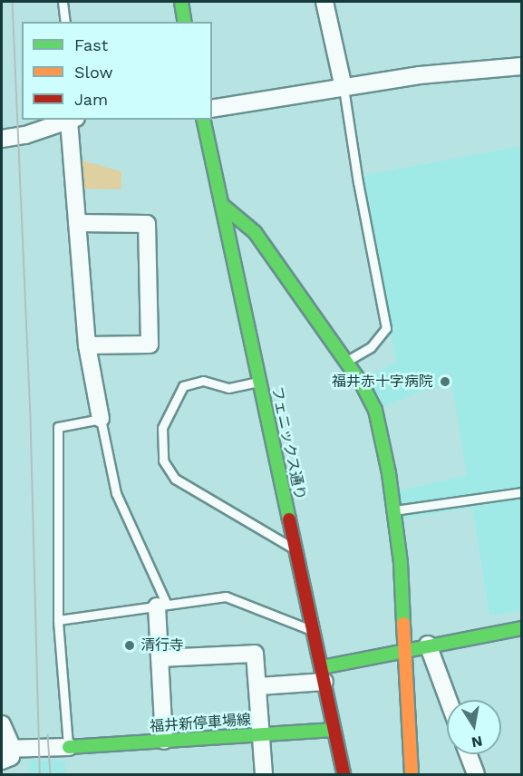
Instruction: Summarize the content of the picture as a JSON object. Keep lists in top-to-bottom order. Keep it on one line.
{"streets":{"main road":["フェニックス通り","福井新停車場線"]},"crossings":[["フェニックス通り","福井新停車場線"]],"places":["福井赤十字病院","清行寺"],"legend":["Fast","Slow","Jam"],"north":"bottom"}
